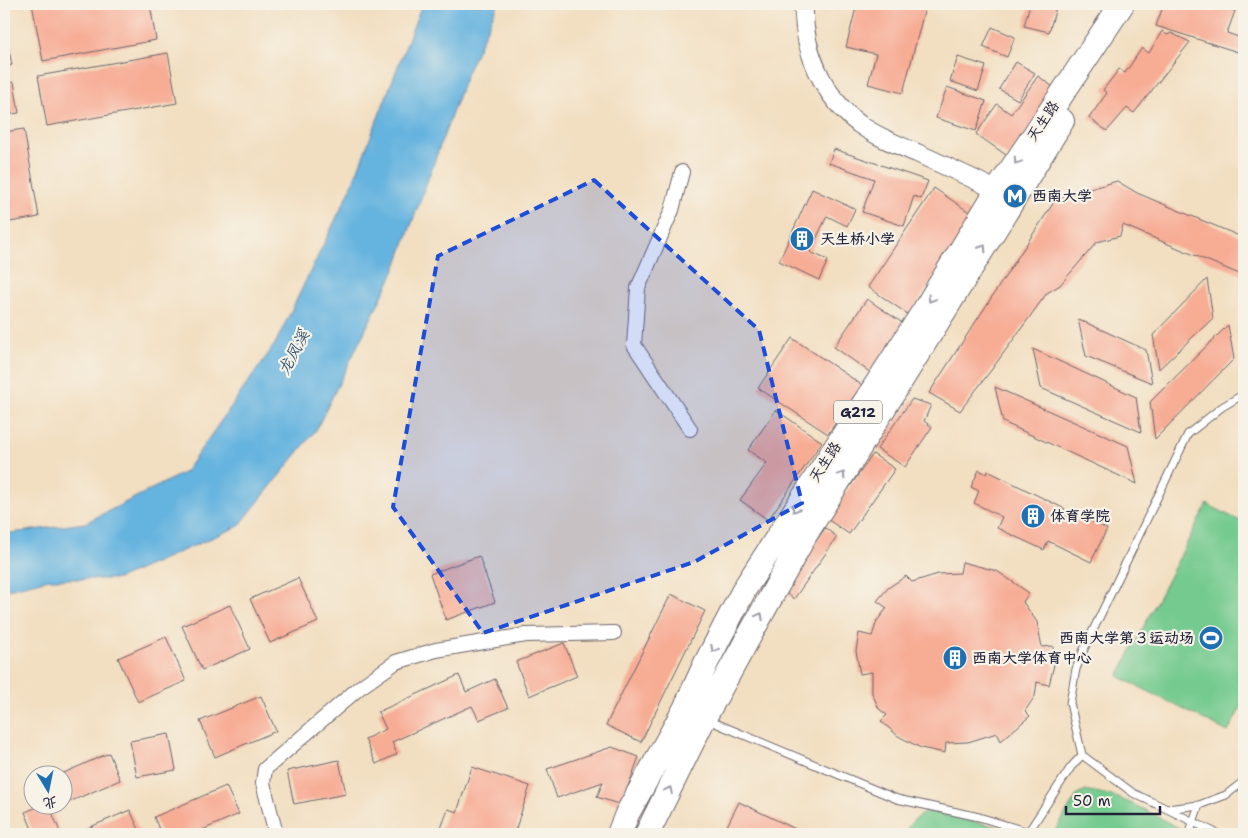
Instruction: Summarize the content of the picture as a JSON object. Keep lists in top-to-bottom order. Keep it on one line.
{"streets":{"highway":["天生路","G212"]},"water":["龙凤溪"],"places":{"metro station":["西南大学"],"building":["天生桥小学","体育学院","西南大学体育中心"],"sports":["西南大学第３运动场"]},"scale_bar":"50 m","north":"bottom"}
